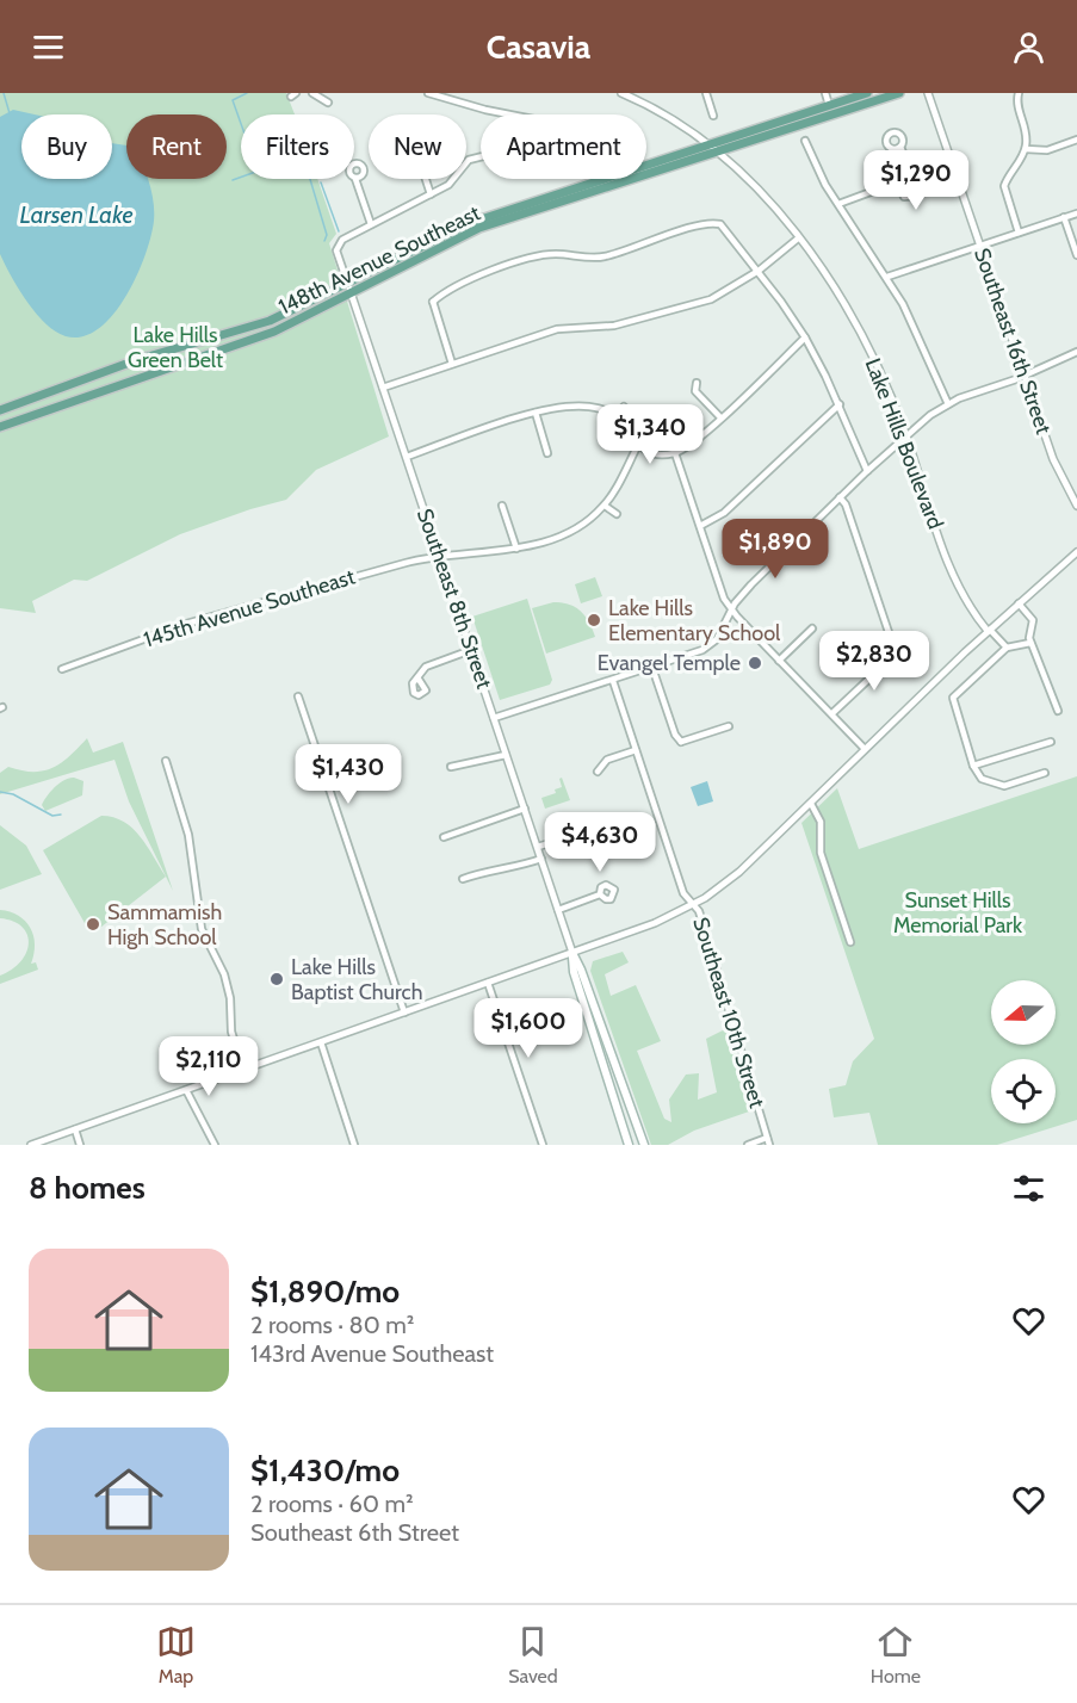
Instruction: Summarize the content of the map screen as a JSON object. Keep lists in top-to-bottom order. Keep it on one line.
{"streets":{"main road":["148th Avenue Southeast"],"street":["Southeast 16th Street","Lake Hills Boulevard","Southeast 8th Street","145th Avenue Southeast","Southeast 10th Street"]},"crossings":[["148th Avenue Southeast","Lake Hills Boulevard"],["148th Avenue Southeast","Southeast 8th Street"],["Southeast 8th Street","145th Avenue Southeast"]],"water":["Larsen Lake"],"parks":["Lake Hills Green Belt","Sunset Hills Memorial Park"],"places":["Lake Hills Elementary School","Evangel Temple","Sammamish High School","Lake Hills Baptist Church"],"north":"left","page":{"header":"Casavia","chip":["Buy","Rent","Filters","New","Apartment"],"price":["$1,290","$1,340","$1,890","$2,830","$1,430","$4,630","$1,600","$2,110"],"heading":"8 homes","list":[{"name":"$1,890/mo","note":"2 rooms · 80 m² · 143rd Avenue Southeast"},{"name":"$1,430/mo","note":"2 rooms · 60 m² · Southeast 6th Street"}],"tabs":["Map","Saved","Home"]}}
